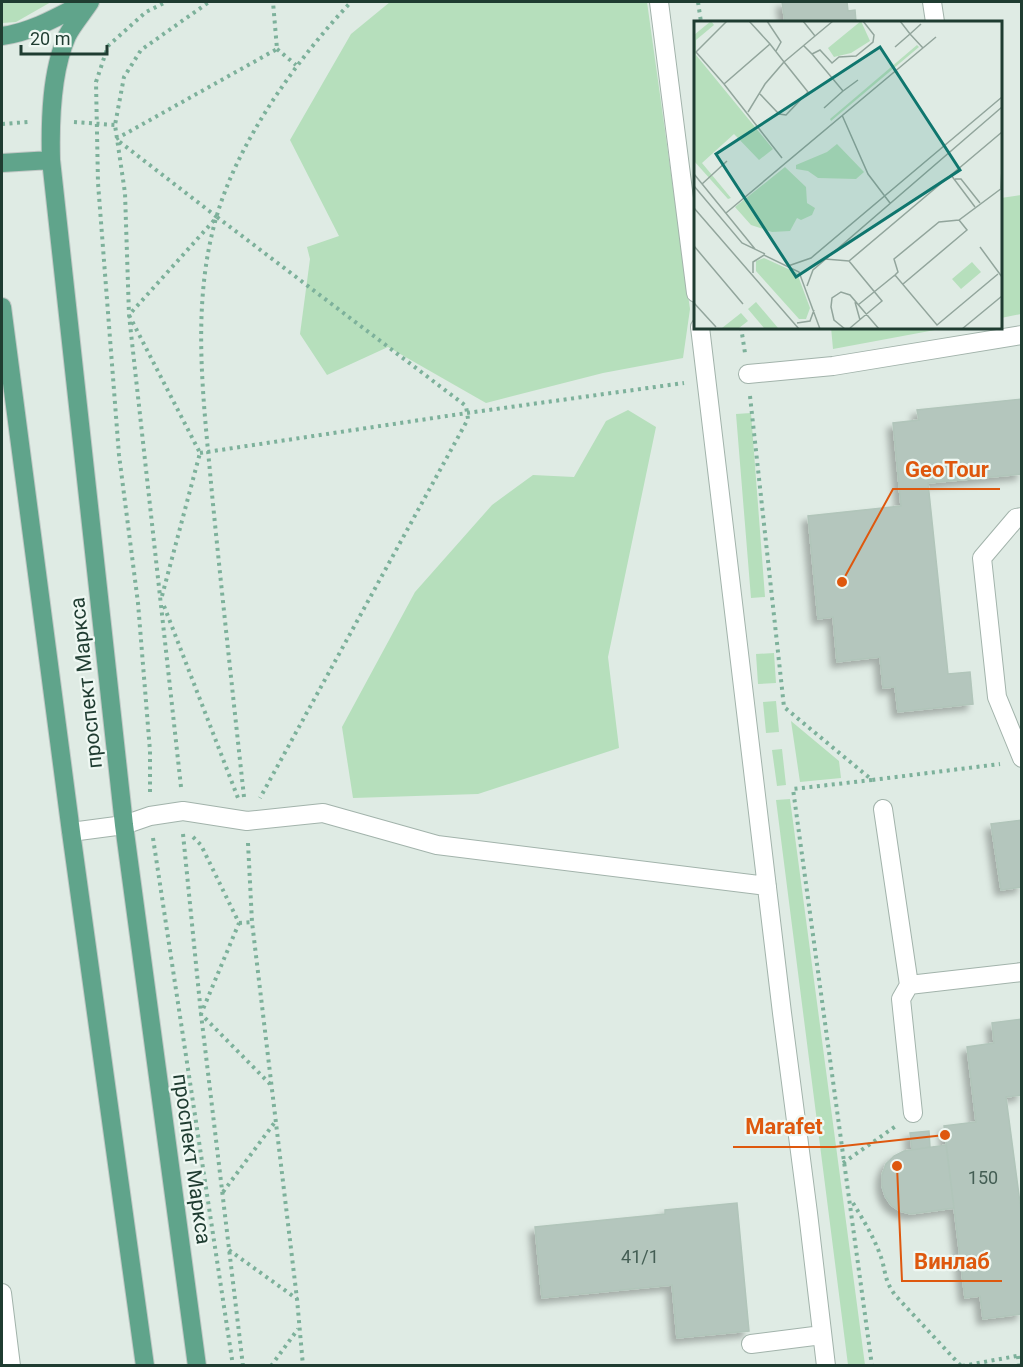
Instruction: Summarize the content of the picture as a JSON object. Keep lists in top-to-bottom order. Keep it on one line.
{"streets":{"main road":["проспект Маркса"]},"places":["GeoTour","Marafet","Винлаб"],"house_numbers":["150","41/1"],"scale_bar":"20 m"}
